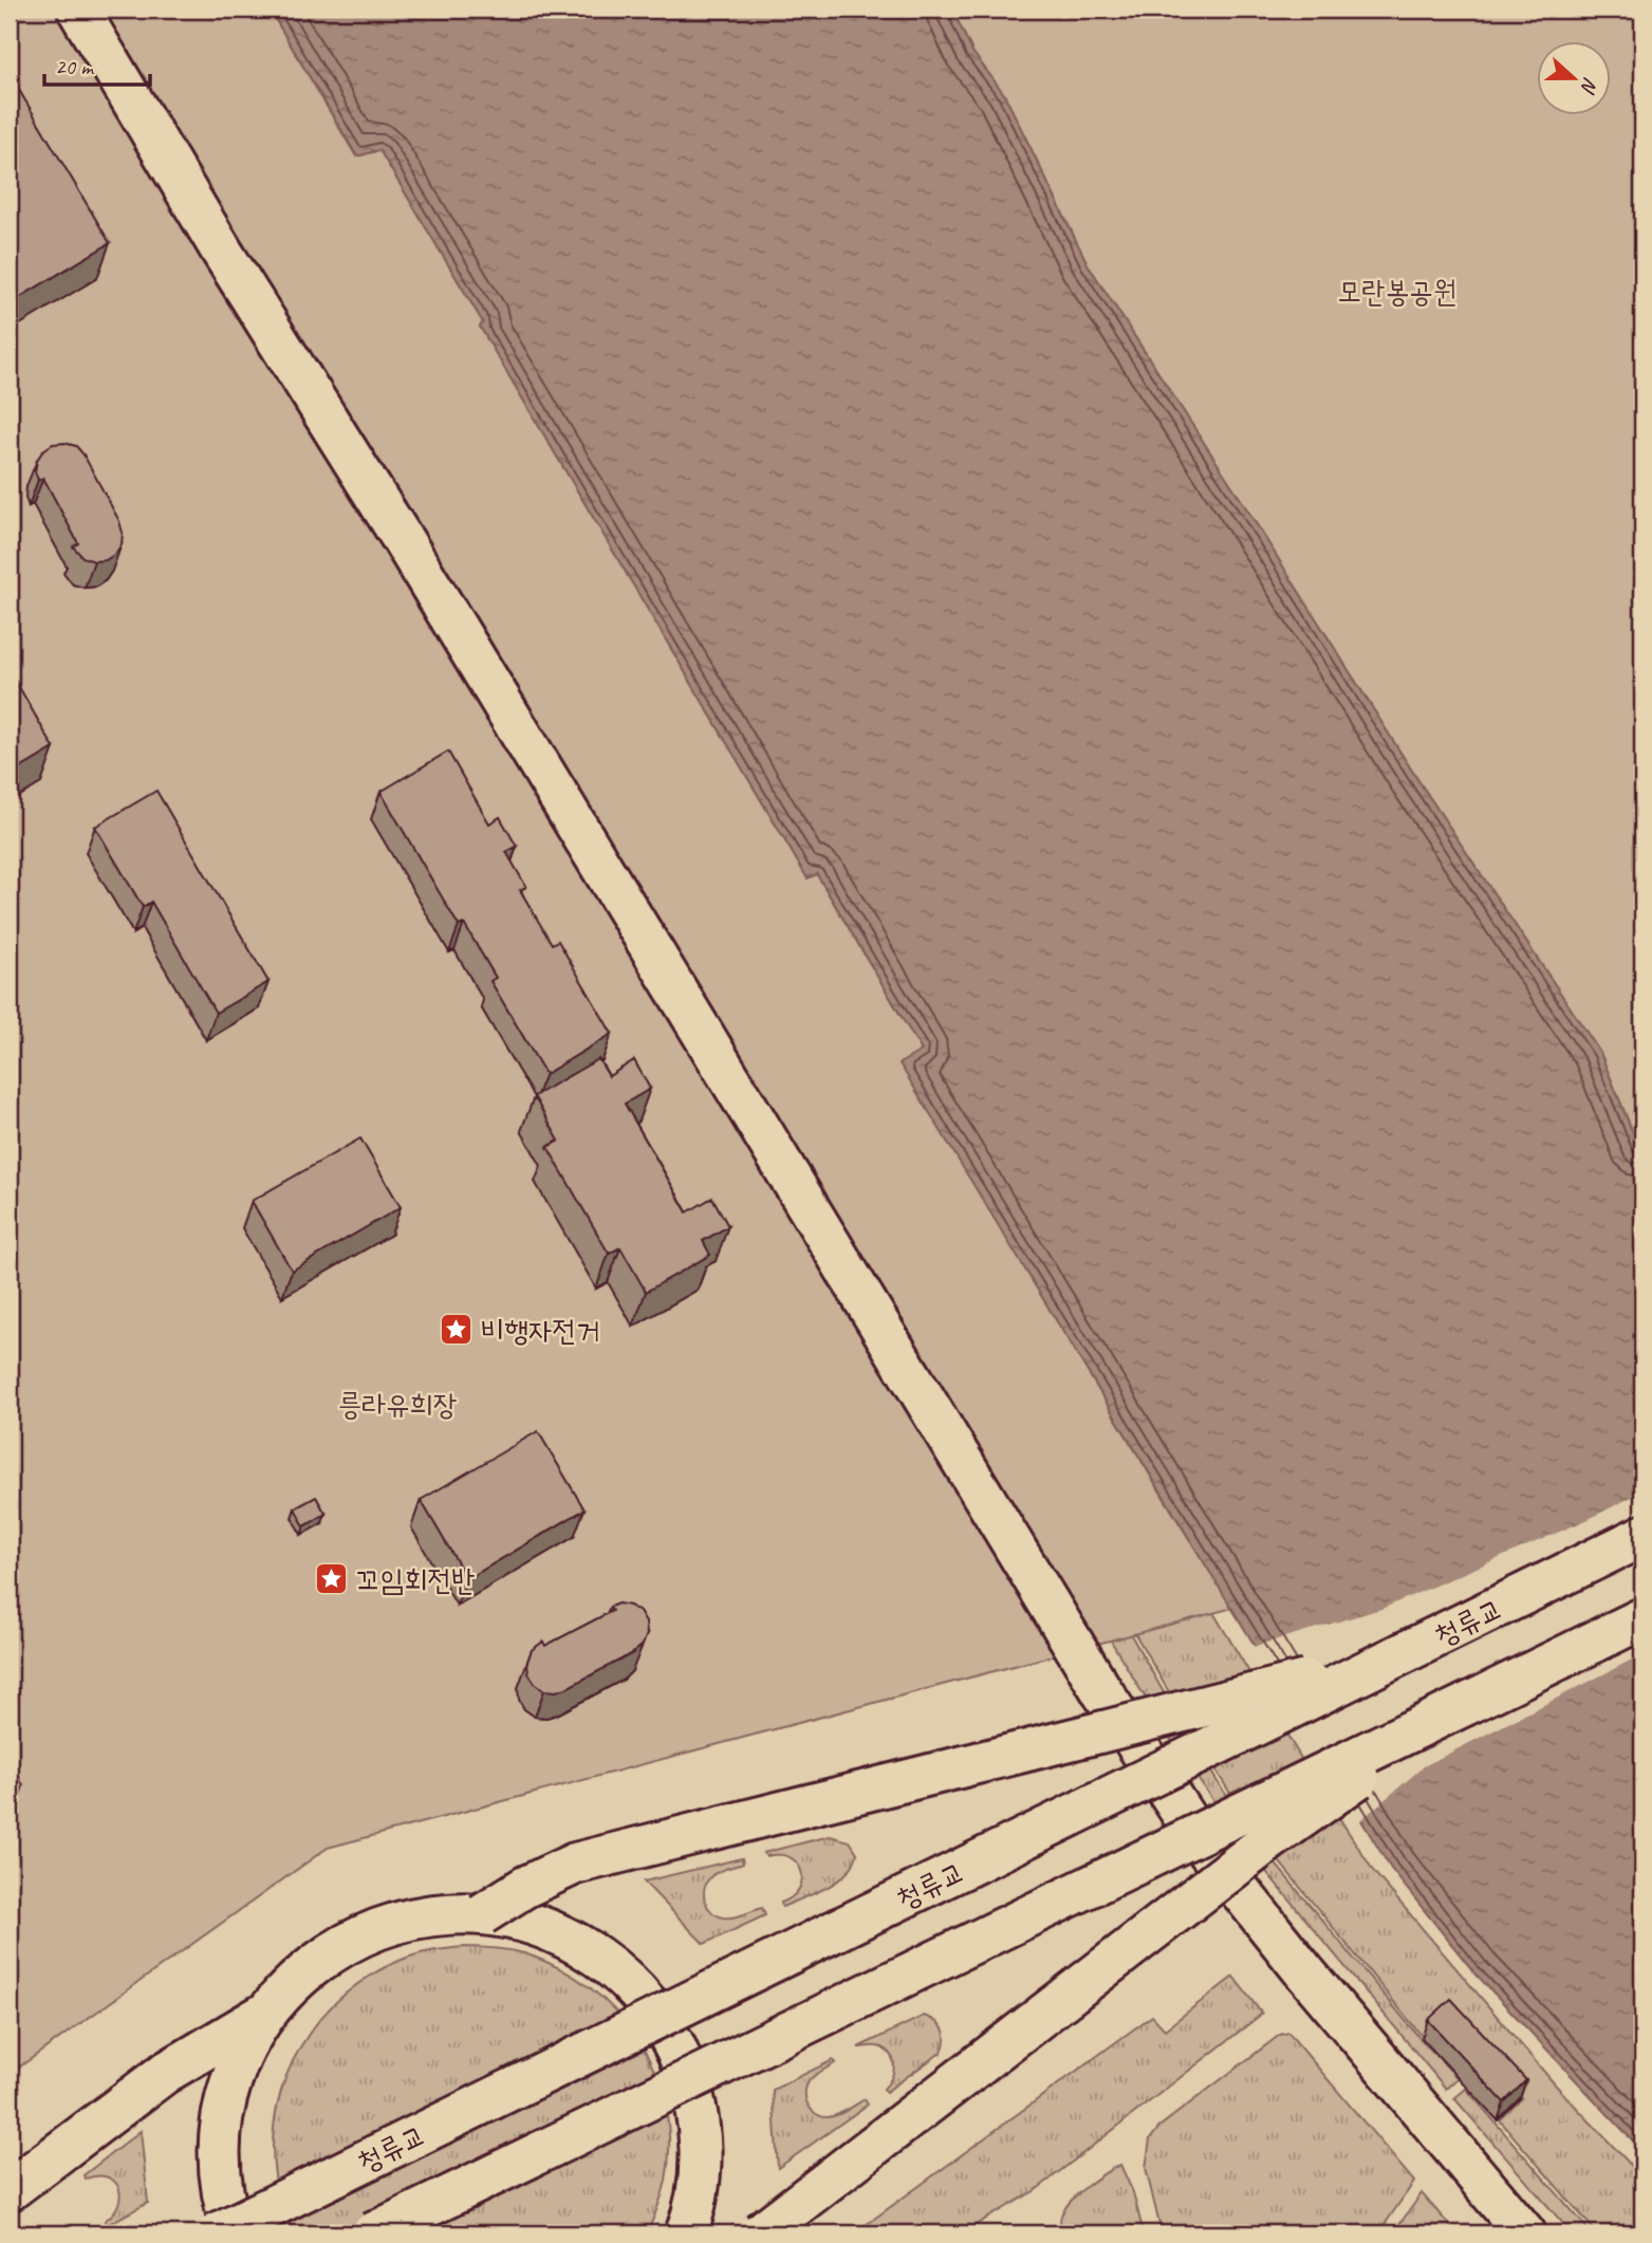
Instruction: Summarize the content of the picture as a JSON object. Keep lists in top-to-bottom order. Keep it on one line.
{"streets":{"main road":["청류교"]},"parks":["모란봉공원","릉라유희장"],"places":{"place":["비행자전거","꼬임회전반"]},"scale_bar":"20 m","north":"right"}
